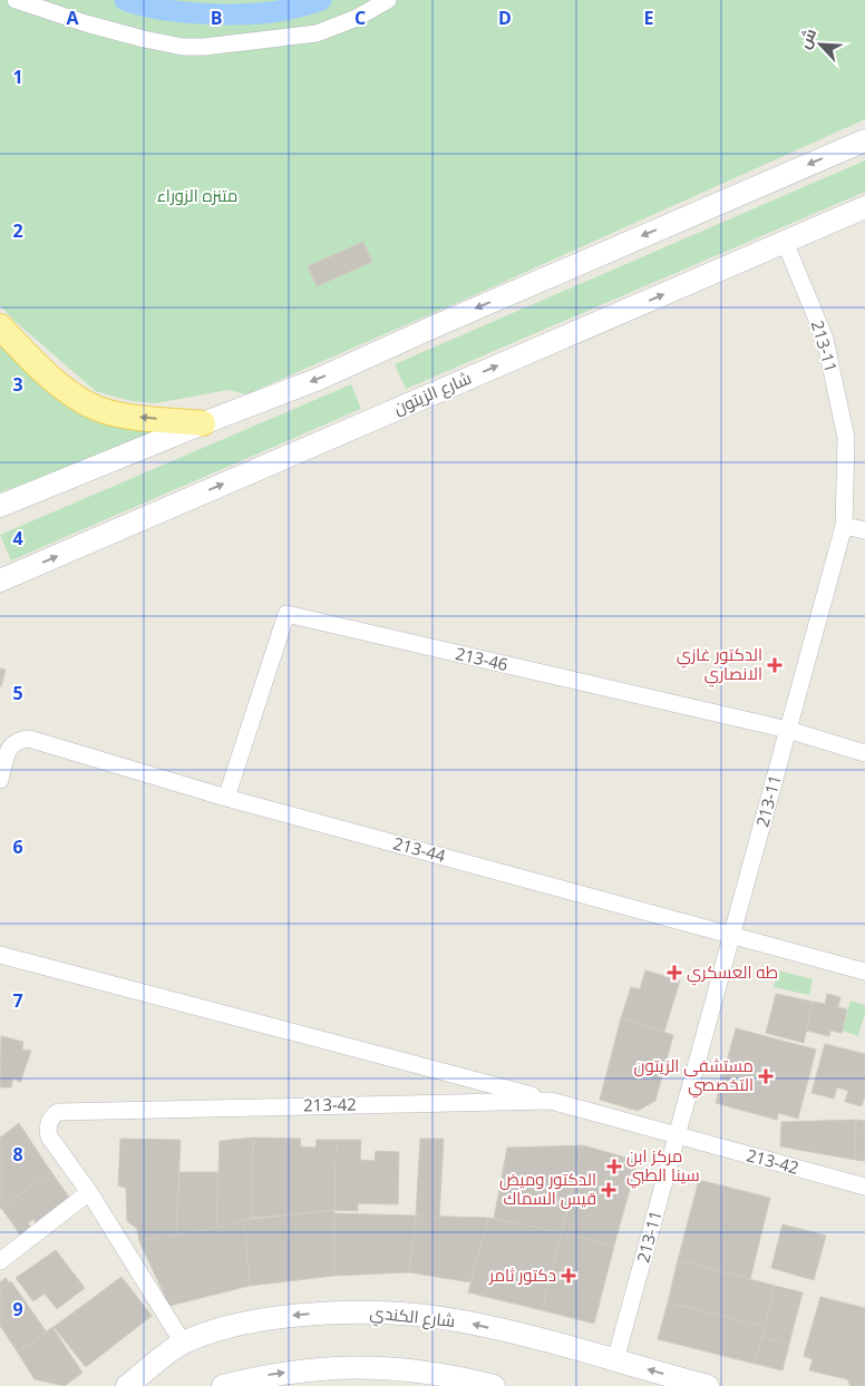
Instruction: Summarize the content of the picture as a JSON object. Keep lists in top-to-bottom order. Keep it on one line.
{"streets":{"main road":["شارع الزيتون","شارع الكندي"],"street":["213-11","213-46","213-44","213-42"]},"crossings":[["213-11","شارع الزيتون"],["213-11","213-46"],["213-11","213-44"],["213-11","213-42"],["213-11","شارع الكندي"],["213-46","213-44"],["213-42","شارع الكندي"]],"parks":["متنزه الزوراء"],"places":{"health":["الدكتور غازي الانصاري","طه العسكري","مستشفى الزيتون التخصصي","مركز ابن سينا الطبي","الدكتور وميض قيس السماك","دكتور ثامر"]},"north":"top left","grid":{"columns":["A","B","C","D","E"],"rows":["1","2","3","4","5","6","7","8","9"]}}
